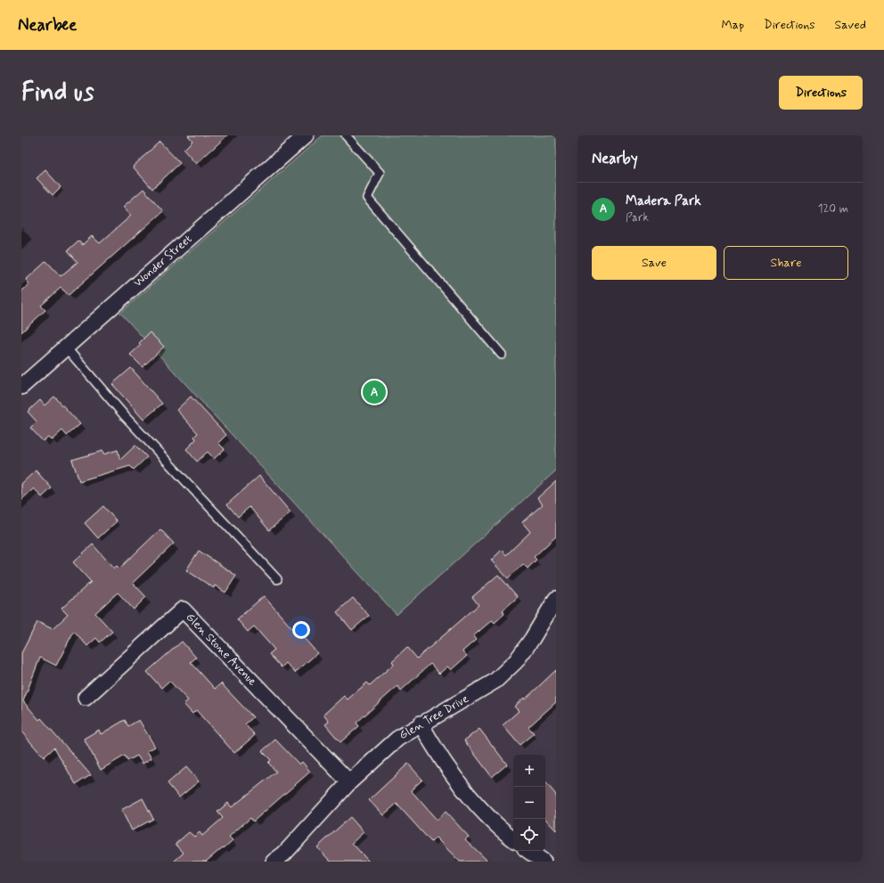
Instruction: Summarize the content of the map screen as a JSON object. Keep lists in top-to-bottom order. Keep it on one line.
{"streets":{"street":["Wonder Street","Glen Stone Avenue","Glen Tree Drive"]},"crossings":[["Glen Stone Avenue","Glen Tree Drive"]],"page":{"header":"Nearbee","nav":["Map","Directions","Saved"],"buttons":["Directions",["Save","Share"]],"title":"Find us","heading":"Nearby","list":[{"mark":"A","name":"Madera Park","note":"Park","value":"120 m"}],"pins":"A","map_buttons":["+","−"]}}
